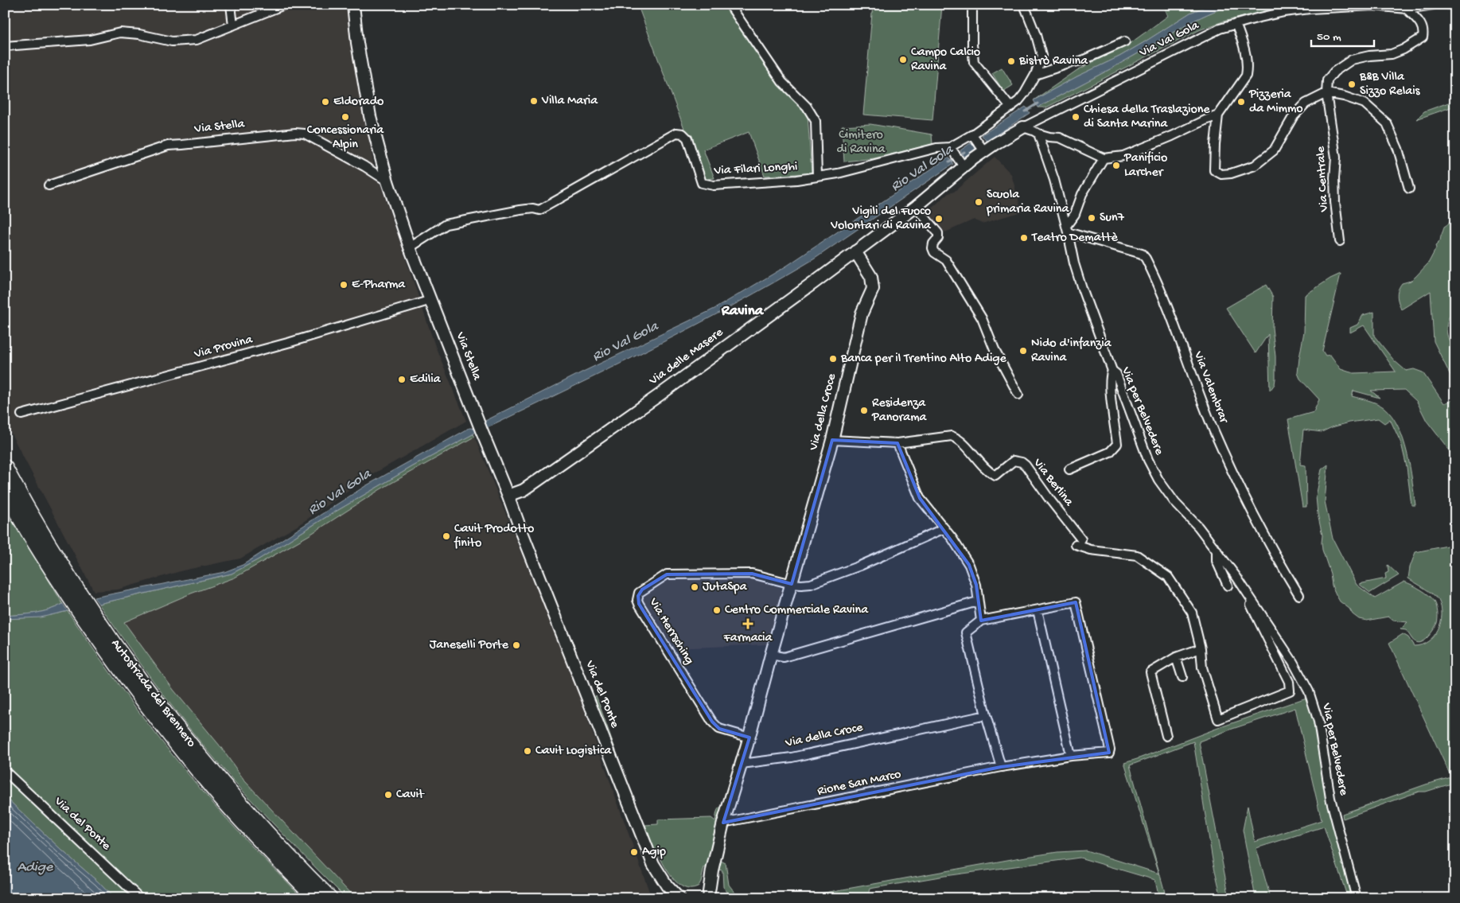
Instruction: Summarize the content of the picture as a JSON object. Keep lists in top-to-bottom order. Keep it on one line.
{"streets":{"highway":["Autostrada del Brennero"],"street":["Via Val Gola","Via Stella","Via Filari Longhi","Via Centrale","Via Provina","Via delle Masere","Via Valembrar","Via per Belvedere","Via della Croce","Via Berlina","Via Herrsching","Via del Ponte","Rione San Marco"]},"crossings":[["Via Val Gola","Via Centrale"],["Via Val Gola","Via delle Masere"],["Via Stella","Via Filari Longhi"],["Via Stella","Via Provina"],["Via Stella","Via delle Masere"],["Via Stella","Via del Ponte"],["Via Filari Longhi","Via delle Masere"],["Via delle Masere","Via della Croce"],["Via delle Masere","Via del Ponte"],["Via Valembrar","Via per Belvedere"],["Via per Belvedere","Via Berlina"],["Via della Croce","Via Berlina"],["Via della Croce","Via Herrsching"],["Via della Croce","Rione San Marco"]],"districts":["Ravina"],"water":["Rio Val Gola","Adige"],"parks":["Cimitero di Ravina"],"places":{"other":["Campo Calcio Ravina","Bistrò Ravina","B&B Villa Sizzo Relais","Villa Maria","Eldorado","Pizzeria da Mimmo","Concessionaria Alpin","Chiesa della Traslazione di Santa Marina","Panificio Larcher","Scuola primaria Ravina","Sun7","Vigili del Fuoco Volontari di Ravina","Teatro Demattè","E-Pharma","Nido d'infanzia Ravina","Banca per il Trentino Alto Adige","Edilia","Residenza Panorama","Cavit Prodotto finito","JutaSpa","Centro Commerciale Ravina","Janeselli Porte","Cavit Logistica","Cavit","Agip"],"health":["Farmacia"]},"scale_bar":"50 m"}
